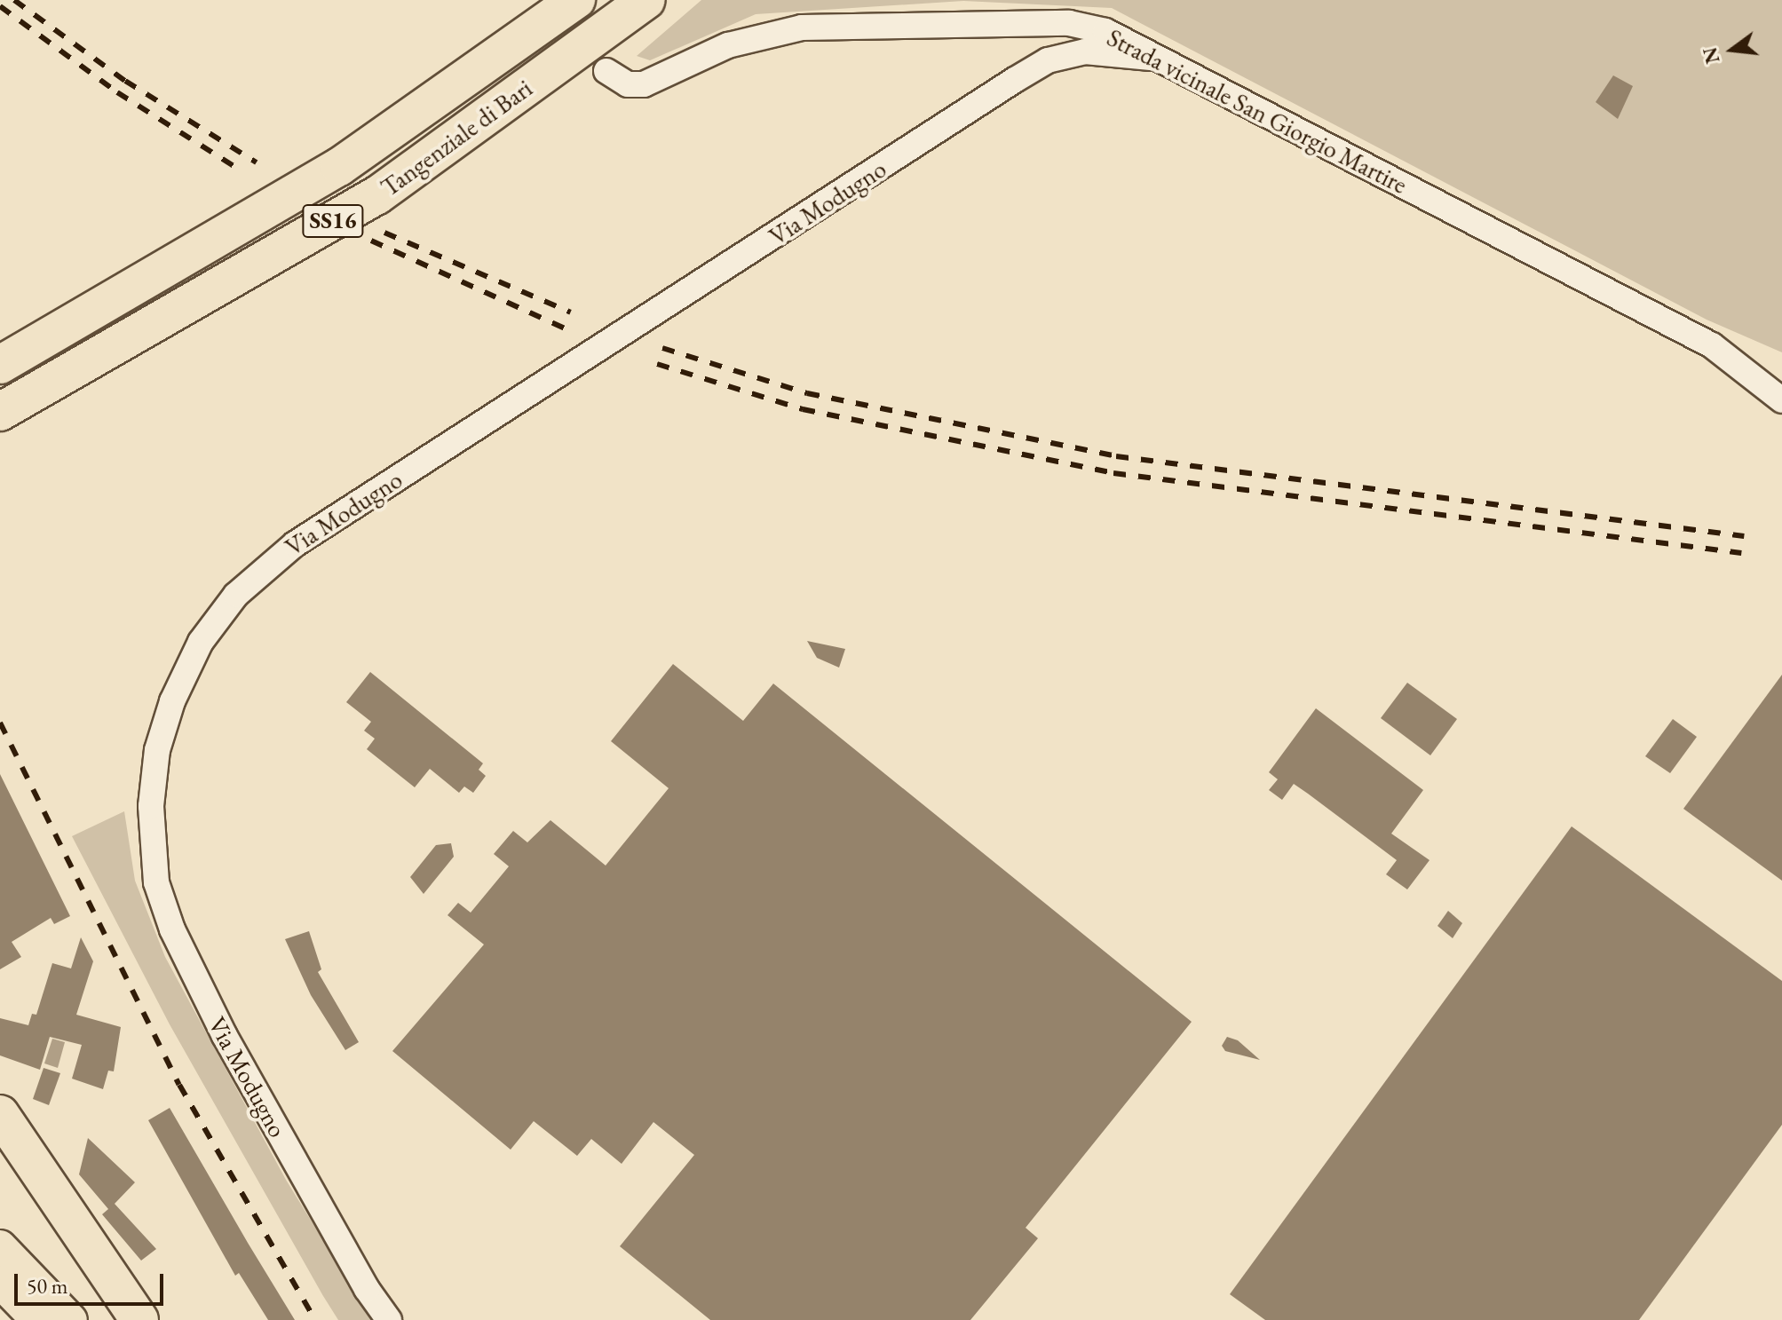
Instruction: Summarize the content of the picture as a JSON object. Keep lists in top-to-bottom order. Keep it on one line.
{"streets":{"highway":["Tangenziale di Bari","SS16"],"street":["Strada vicinale San Giorgio Martire","Via Modugno"]},"crossings":[["Strada vicinale San Giorgio Martire","Via Modugno"]],"scale_bar":"50 m","north":"left"}
